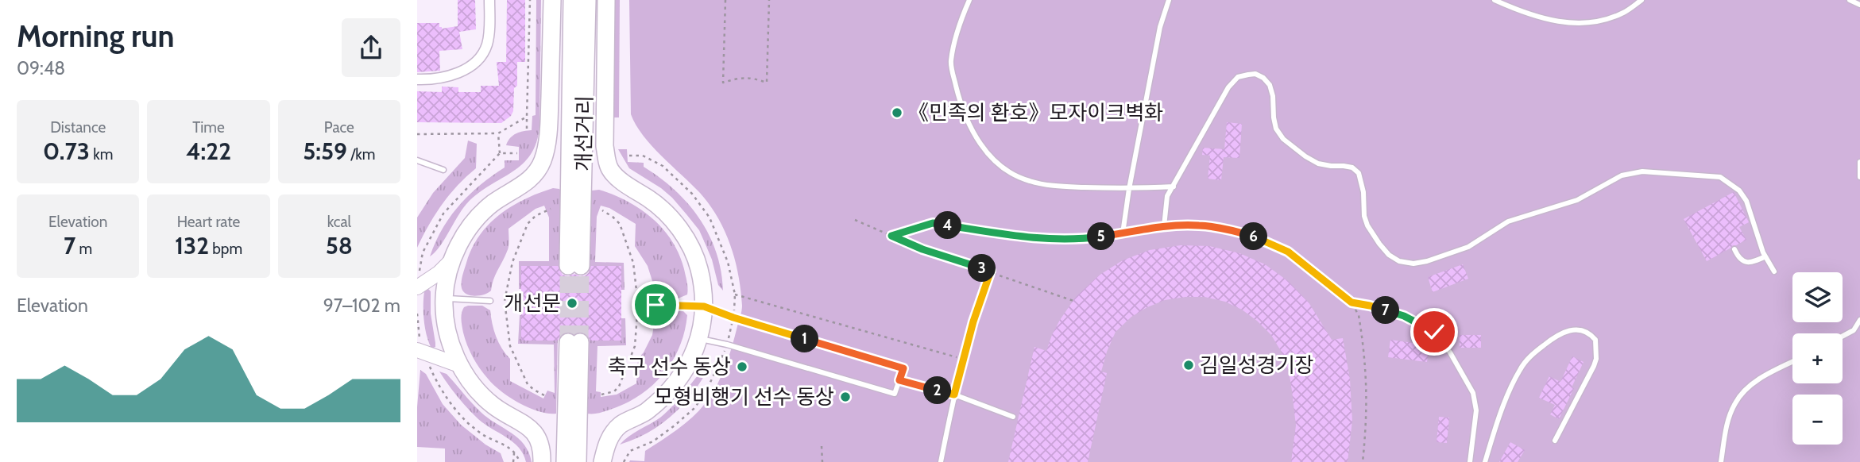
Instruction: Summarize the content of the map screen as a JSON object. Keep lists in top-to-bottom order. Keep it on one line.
{"streets":{"main road":["개선거리"]},"places":["《민족의 환호》모자이크벽화","개선문","김일성경기장","축구 선수 동상","모형비행기 선수 동상"],"page":{"heading":["Morning run","09:48"],"stats":[["Distance","0.73 km"],["Time","4:22"],["Pace","5:59 /km"],["Elevation","7 m"],["Heart rate","132 bpm"],["kcal","58"]],"pins":["4","5","6","3","7","1","2"],"map_buttons":["+","−"],"chart":["Elevation","97–102 m"]}}
